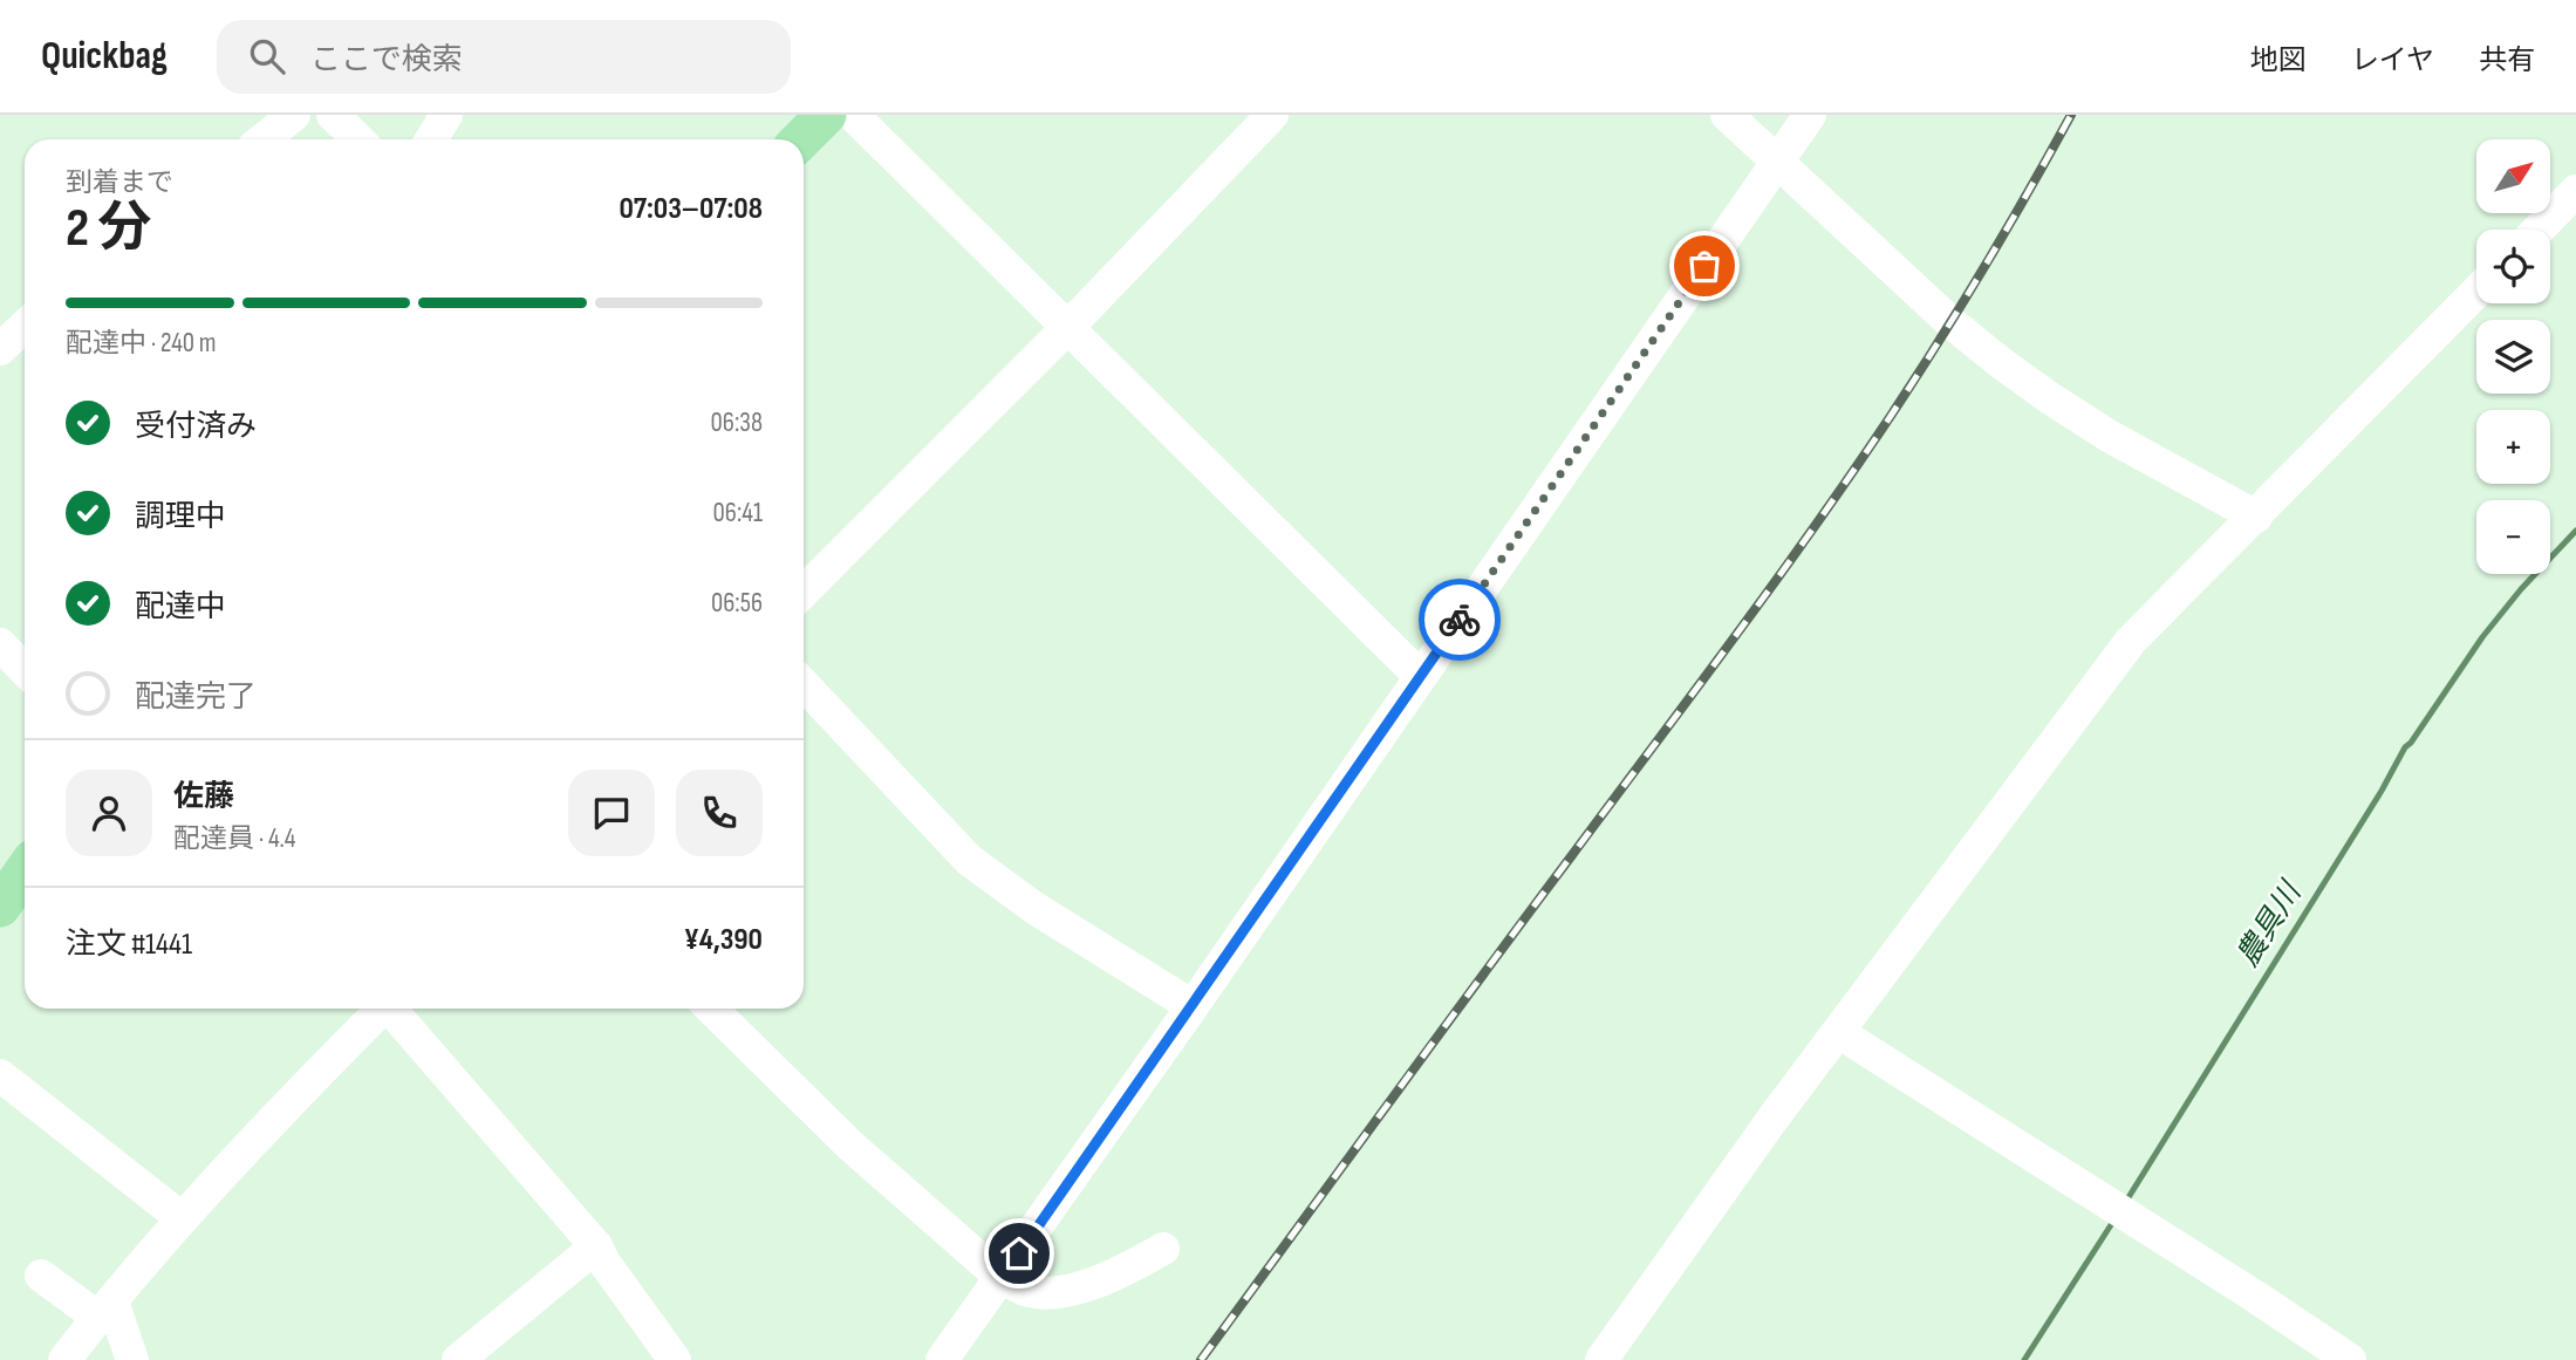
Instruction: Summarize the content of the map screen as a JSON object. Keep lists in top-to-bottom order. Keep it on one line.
{"water":["農具川"],"north":"top right","page":{"header":"Quickbag","search":"ここで検索","nav":["地図","レイヤ","共有"],"map_buttons":["+","−"],"heading":["2 分","到着まで","07:03–07:08"],"panel":["佐藤","配達員 · 4.4","注文 #1441","¥4,390"],"bar":"配達中 · 240 m","list":[["受付済み","06:38"],["調理中","06:41"],["配達中","06:56"],"配達完了"]}}
